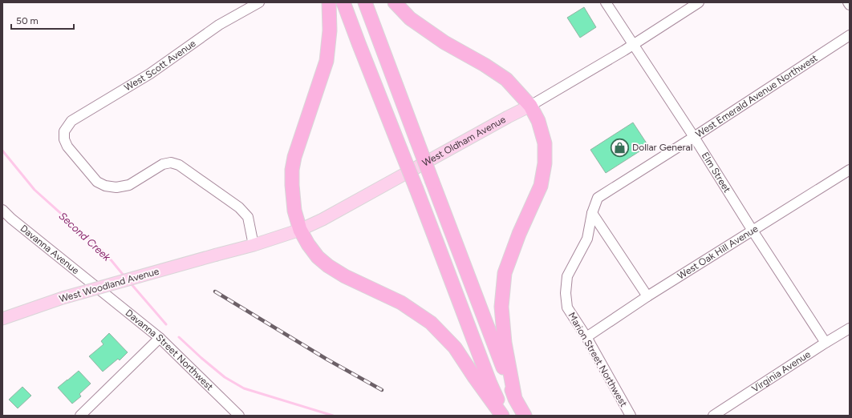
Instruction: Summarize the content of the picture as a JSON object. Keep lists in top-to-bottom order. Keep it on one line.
{"streets":{"main road":["West Oldham Avenue","West Woodland Avenue"],"street":["West Scott Avenue","West Emerald Avenue Northwest","Elm Street","Davanna Avenue","West Oak Hill Avenue","Davanna Street Northwest","Marion Street Northwest","Virginia Avenue"]},"crossings":[["West Scott Avenue","West Oldham Avenue"],["West Emerald Avenue Northwest","Elm Street"],["West Emerald Avenue Northwest","Marion Street Northwest"],["West Oldham Avenue","Elm Street"],["West Oldham Avenue","West Woodland Avenue"],["Elm Street","West Oak Hill Avenue"],["Elm Street","Virginia Avenue"],["Davanna Avenue","Davanna Street Northwest"],["West Oak Hill Avenue","Marion Street Northwest"]],"water":["Second Creek"],"places":{"shop":["Dollar General"]},"scale_bar":"50 m"}
